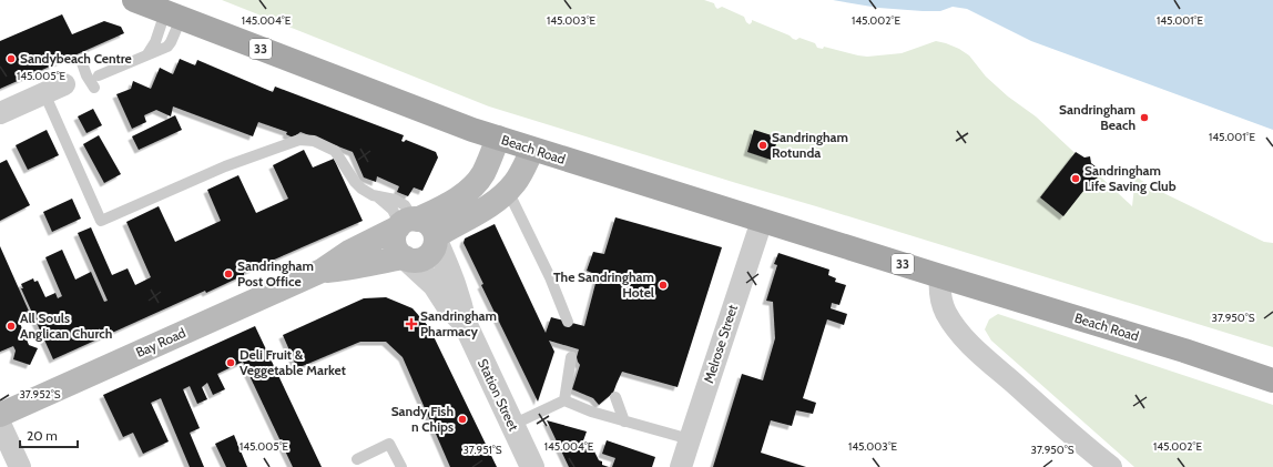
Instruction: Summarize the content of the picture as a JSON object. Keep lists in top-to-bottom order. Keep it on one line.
{"streets":{"main road":["33","Beach Road","Bay Road"],"street":["Melrose Street","Station Street"]},"crossings":[["Beach Road","Bay Road"],["Beach Road","Melrose Street"],["Bay Road","Station Street"]],"places":{"other":["Sandybeach Centre","Sandringham Beach","Sandringham Rotunda","Sandringham Life Saving Club","Sandringham Post Office","The Sandringham Hotel","All Souls Anglican Church","Deli Fruit & Veggetable Market","Sandy Fish n Chips"],"health":["Sandringham Pharmacy"]},"scale_bar":"20 m","coordinates":["145.003°E","145.004°E","145.002°E","145.001°E","145.005°E","37.950°S","37.952°S","37.951°S"]}
